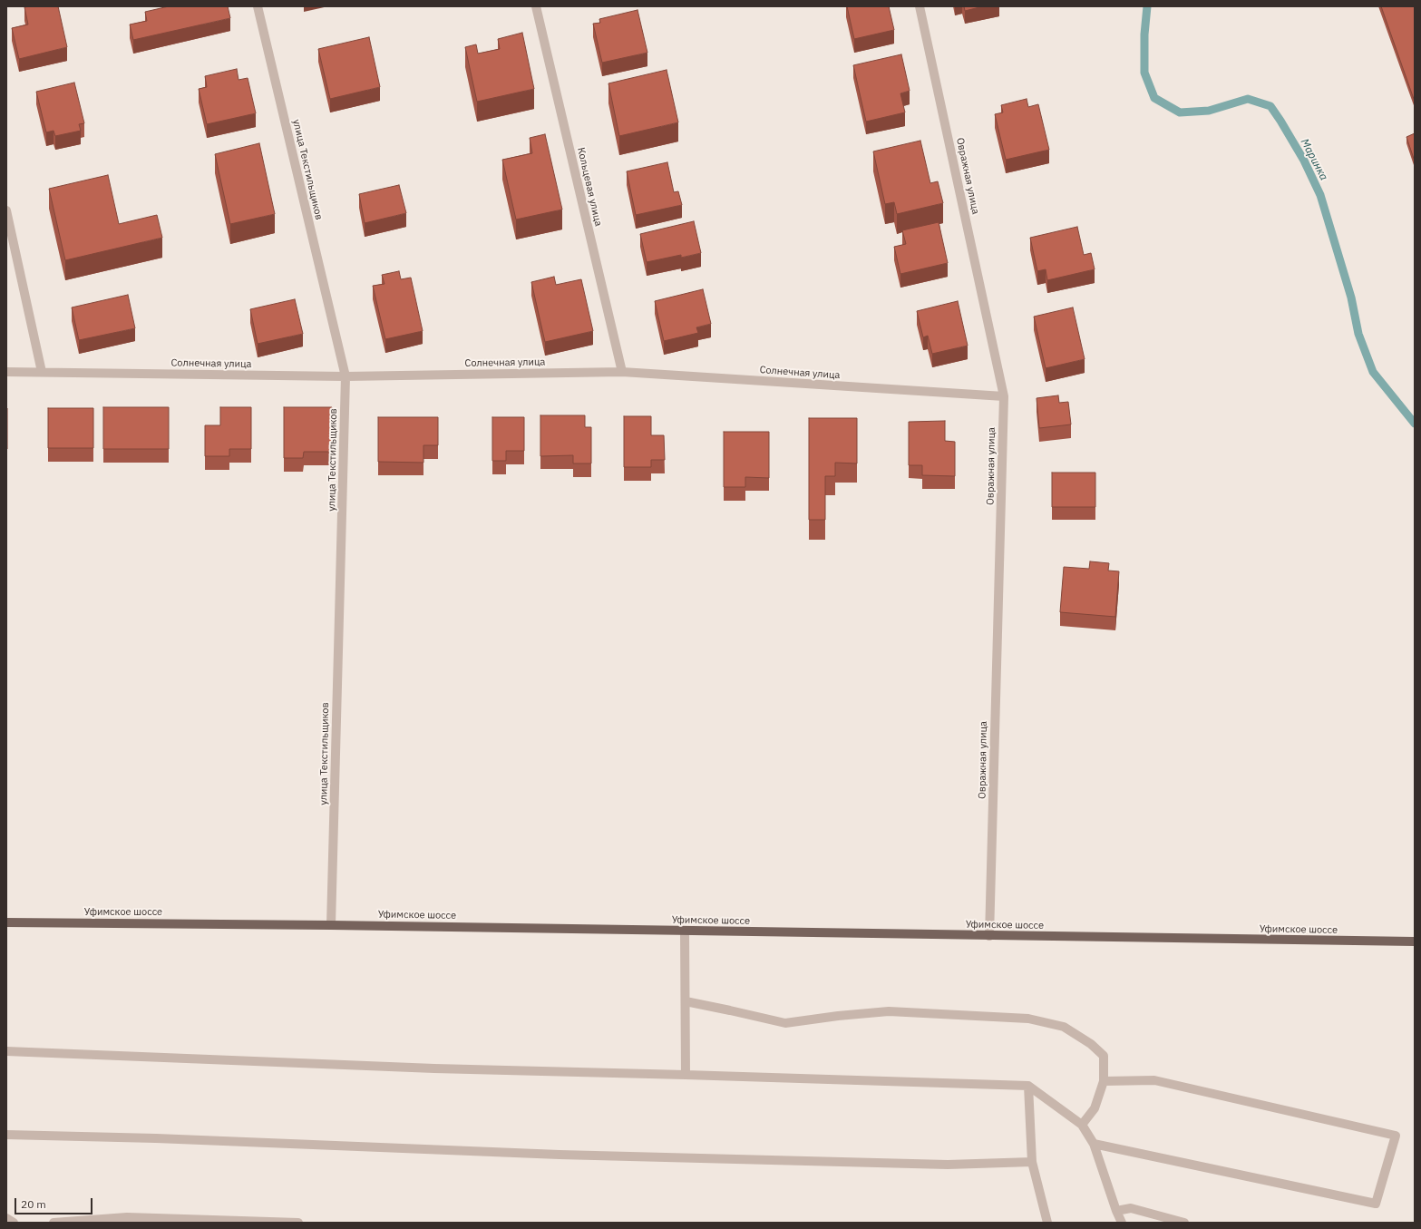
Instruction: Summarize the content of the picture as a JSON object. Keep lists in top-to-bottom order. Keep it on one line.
{"streets":{"main road":["Уфимское шоссе"],"street":["улица Текстильщиков","Овражная улица","Кольцевая улица","Солнечная улица"]},"crossings":[["улица Текстильщиков","Солнечная улица"],["улица Текстильщиков","Уфимское шоссе"],["Овражная улица","Солнечная улица"],["Овражная улица","Уфимское шоссе"],["Кольцевая улица","Солнечная улица"]],"water":["Маринка"],"scale_bar":"20 m"}
